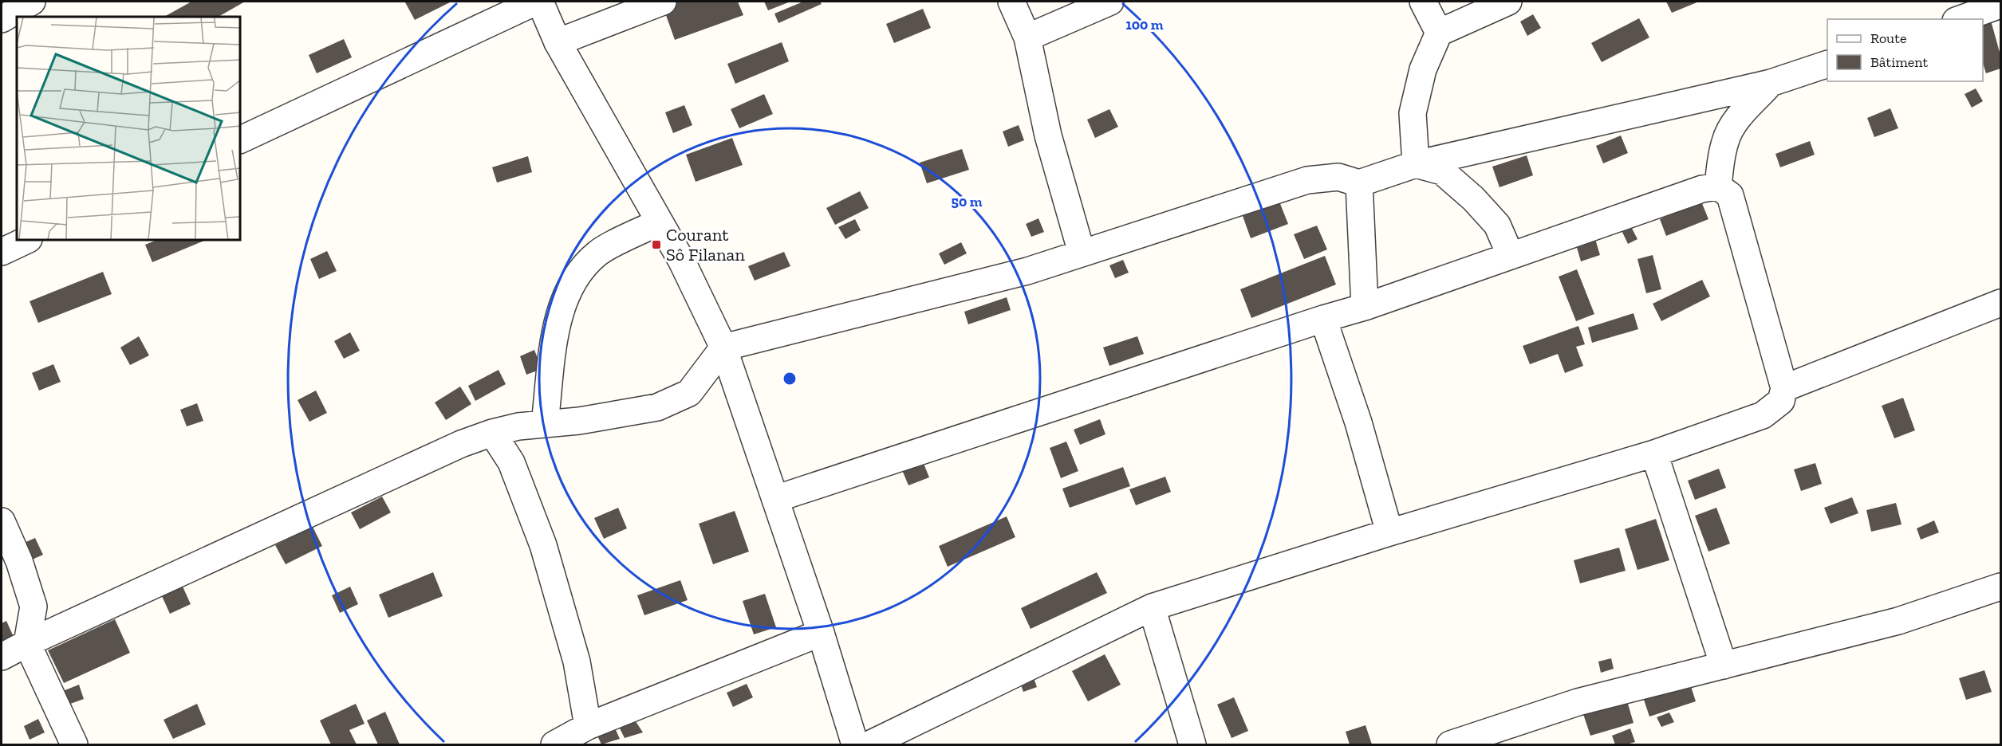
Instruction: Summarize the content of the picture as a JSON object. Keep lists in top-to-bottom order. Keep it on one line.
{"places":{"transit":["Courant Sô Filanan"]},"legend":["Route","Bâtiment"],"rings":["100 m","50 m"]}
